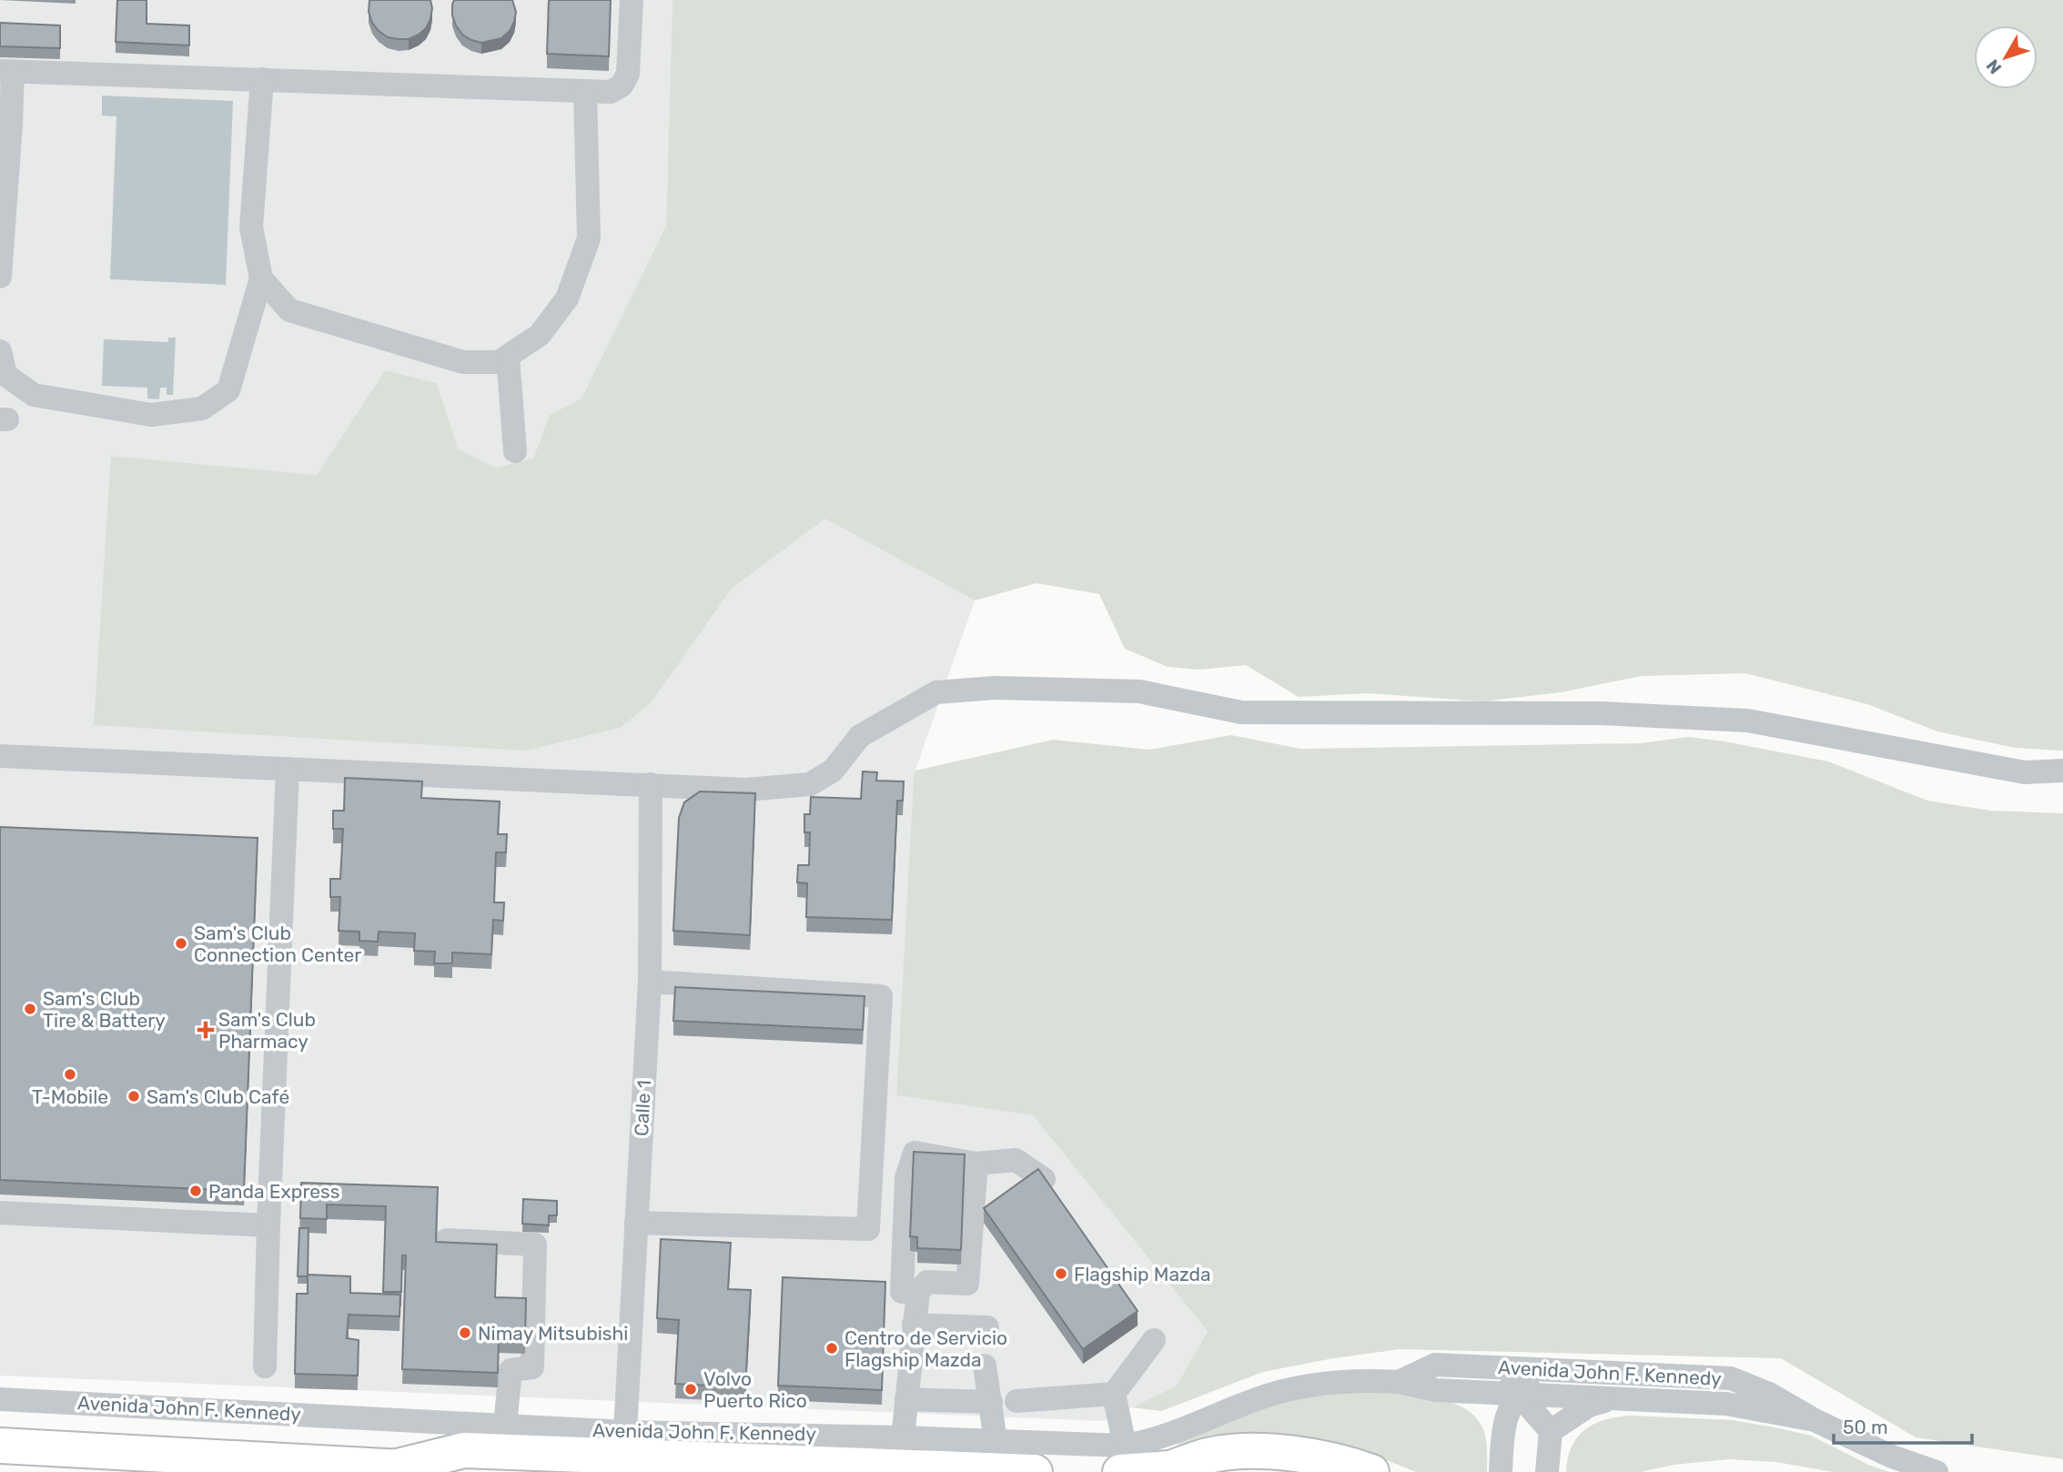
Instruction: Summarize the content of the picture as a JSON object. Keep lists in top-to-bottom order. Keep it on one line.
{"streets":{"street":["Calle 1","Avenida John F. Kennedy"]},"crossings":[["Calle 1","Avenida John F. Kennedy"]],"places":{"other":["Sam's Club Connection Center","Sam's Club Tire & Battery","T-Mobile","Sam's Club Café","Panda Express","Flagship Mazda","Nimay Mitsubishi","Centro de Servicio Flagship Mazda","Volvo Puerto Rico"],"health":["Sam's Club Pharmacy"]},"scale_bar":"50 m","north":"bottom left"}
